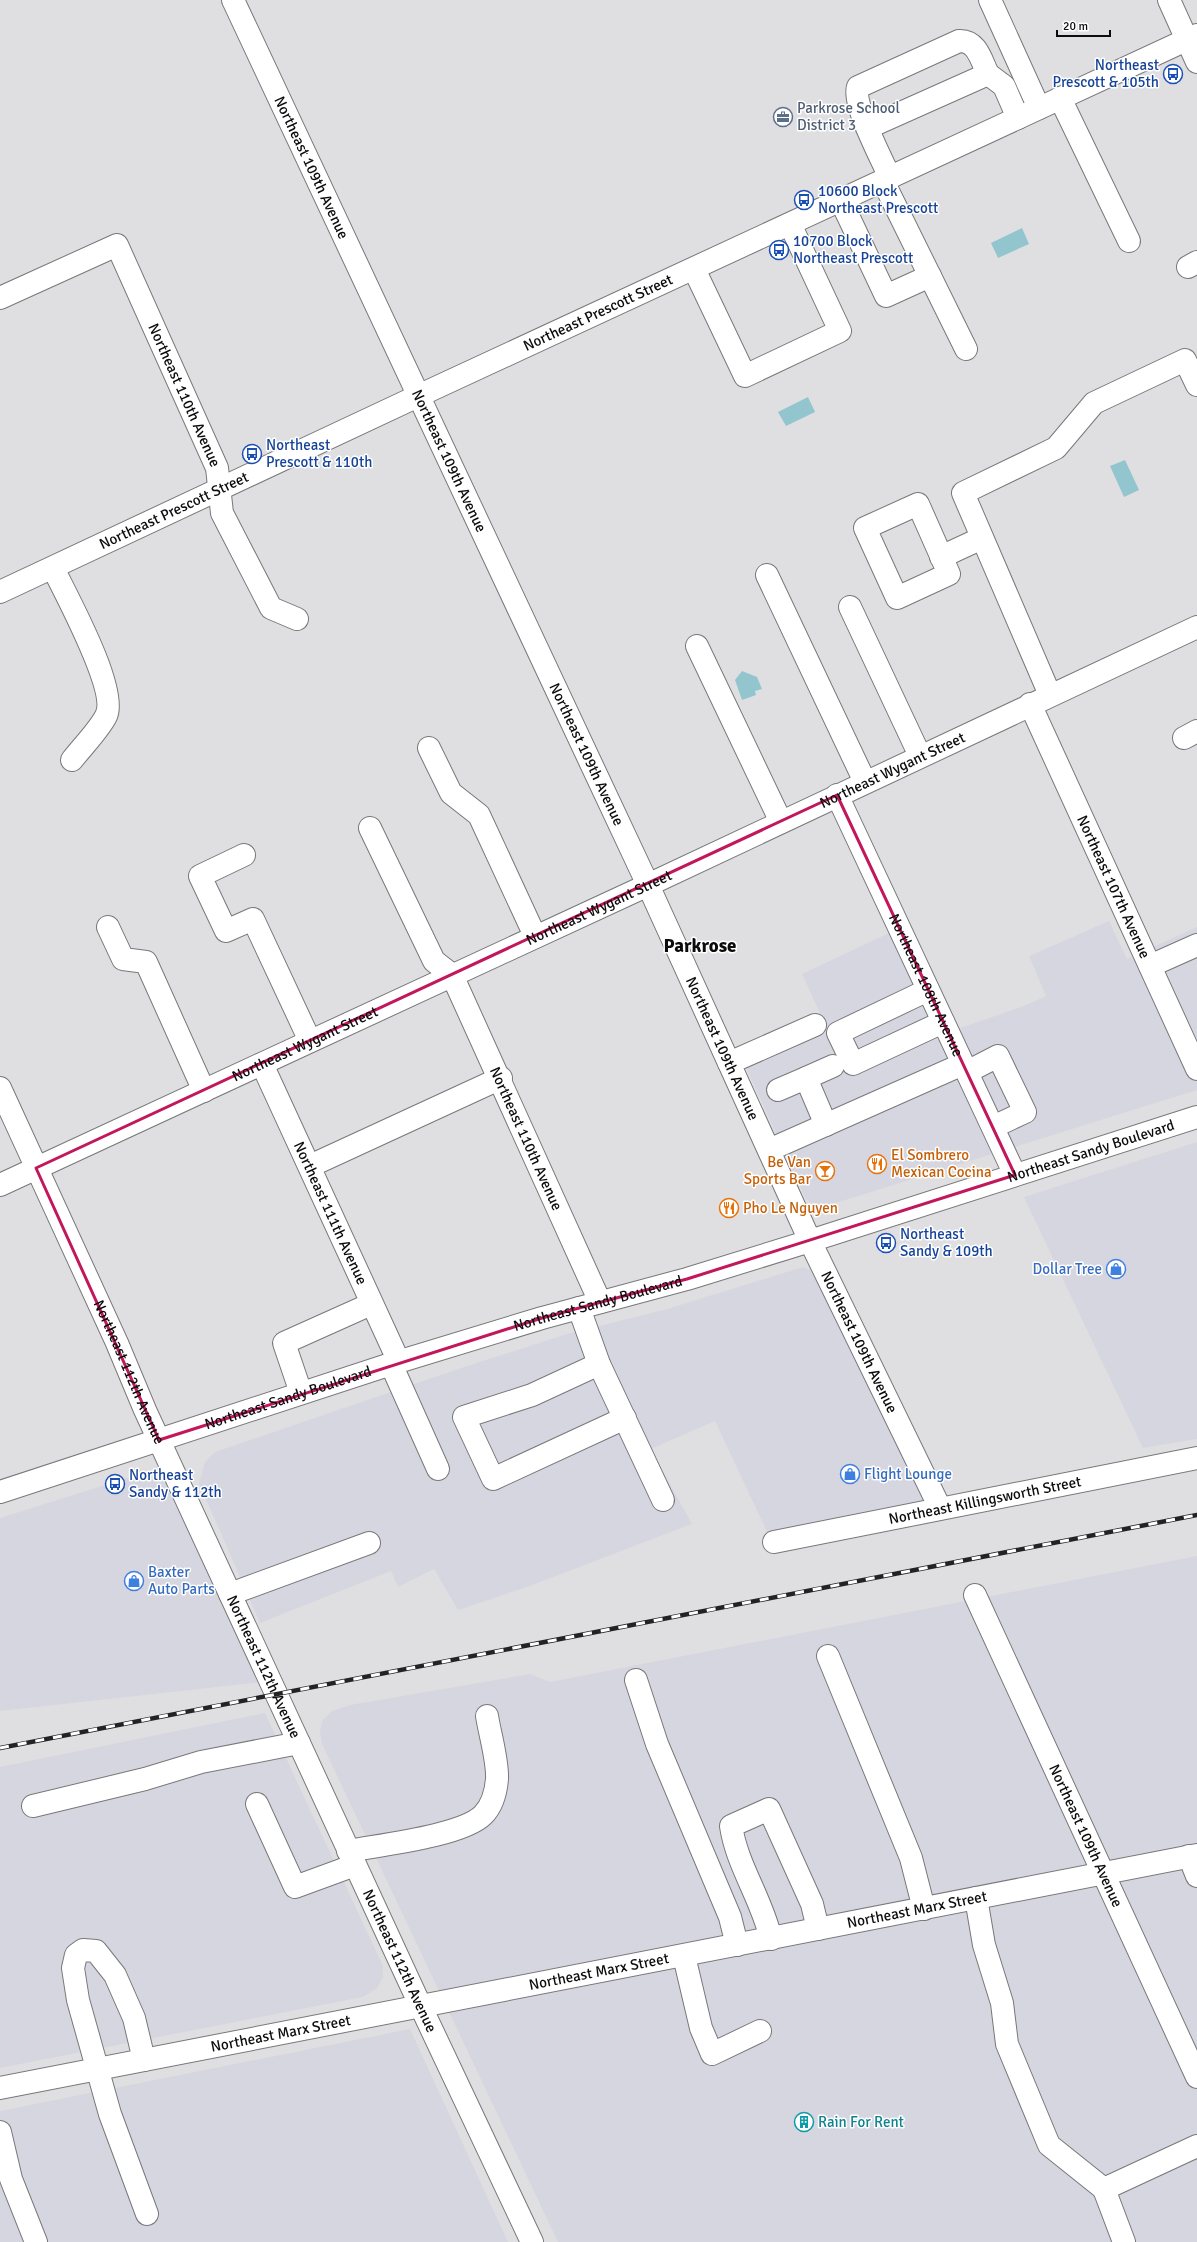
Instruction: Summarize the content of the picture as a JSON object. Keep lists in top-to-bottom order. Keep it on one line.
{"streets":{"street":["Northeast 109th Avenue","Northeast Prescott Street","Northeast 110th Avenue","Northeast Wygant Street","Northeast 107th Avenue","Northeast 108th Avenue","Northeast Sandy Boulevard","Northeast 111th Avenue","Northeast 112th Avenue","Northeast Killingsworth Street","Northeast Marx Street"]},"crossings":[["Northeast 109th Avenue","Northeast Prescott Street"],["Northeast 109th Avenue","Northeast Wygant Street"],["Northeast 109th Avenue","Northeast Sandy Boulevard"],["Northeast 109th Avenue","Northeast Killingsworth Street"],["Northeast 109th Avenue","Northeast Marx Street"],["Northeast Prescott Street","Northeast 110th Avenue"],["Northeast 110th Avenue","Northeast Wygant Street"],["Northeast 110th Avenue","Northeast Sandy Boulevard"],["Northeast Wygant Street","Northeast 107th Avenue"],["Northeast Wygant Street","Northeast 108th Avenue"],["Northeast Wygant Street","Northeast 111th Avenue"],["Northeast Wygant Street","Northeast 112th Avenue"],["Northeast 108th Avenue","Northeast Sandy Boulevard"],["Northeast Sandy Boulevard","Northeast 111th Avenue"],["Northeast Sandy Boulevard","Northeast 112th Avenue"],["Northeast 112th Avenue","Northeast Marx Street"]],"districts":["Parkrose"],"places":{"bus stop":["Northeast Prescott & 105th","10600 Block Northeast Prescott","10700 Block Northeast Prescott","Northeast Prescott & 110th","Northeast Sandy & 109th","Northeast Sandy & 112th"],"office":["Parkrose School District 3"],"restaurant":["El Sombrero Mexican Cocina","Pho Le Nguyen"],"bar":["Be Van Sports Bar"],"shop":["Dollar Tree","Flight Lounge","Baxter Auto Parts"],"building":["Rain For Rent"]},"scale_bar":"20 m"}
